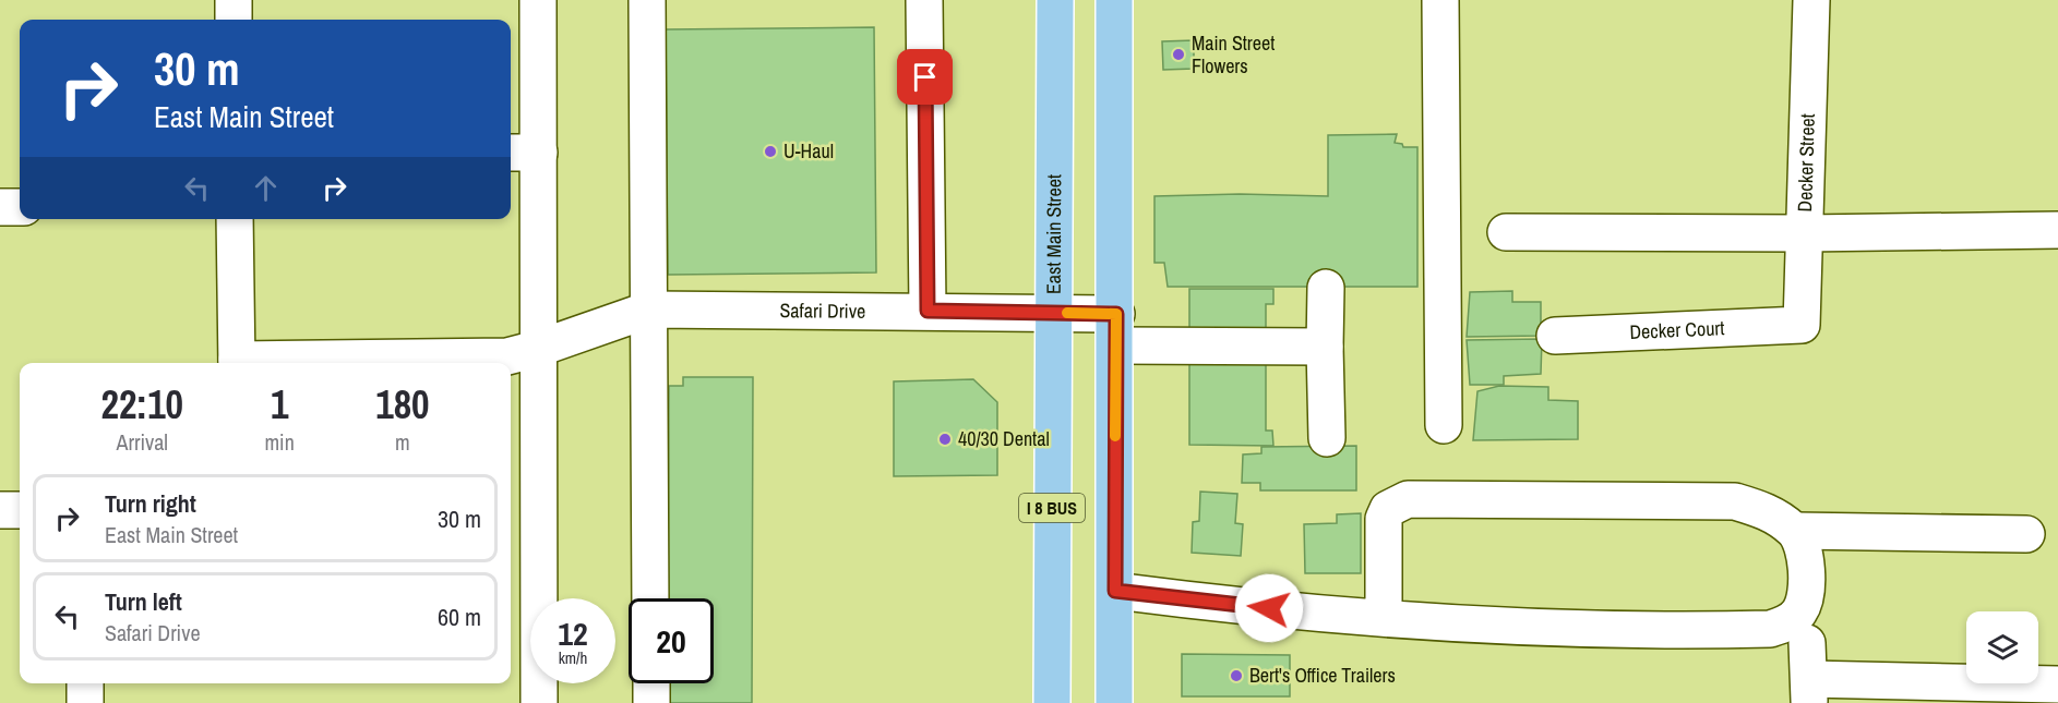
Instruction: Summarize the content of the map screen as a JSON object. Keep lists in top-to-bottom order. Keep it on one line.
{"streets":{"main road":["East Main Street","I 8 BUS"],"street":["Decker Street","Safari Drive","Decker Court"]},"crossings":[["Decker Street","Decker Court"],["East Main Street","Safari Drive"]],"places":["Main Street Flowers","U-Haul","40/30 Dental","Bert's Office Trailers"],"page":{"turn":["30 m","East Main Street"],"eta":["22:10","Arrival","1","min","180","m"],"list":[{"name":"Turn right","note":"East Main Street","value":"30 m"},{"name":"Turn left","note":"Safari Drive","value":"60 m"}],"speed":"12 km/h","limit":"20"}}
